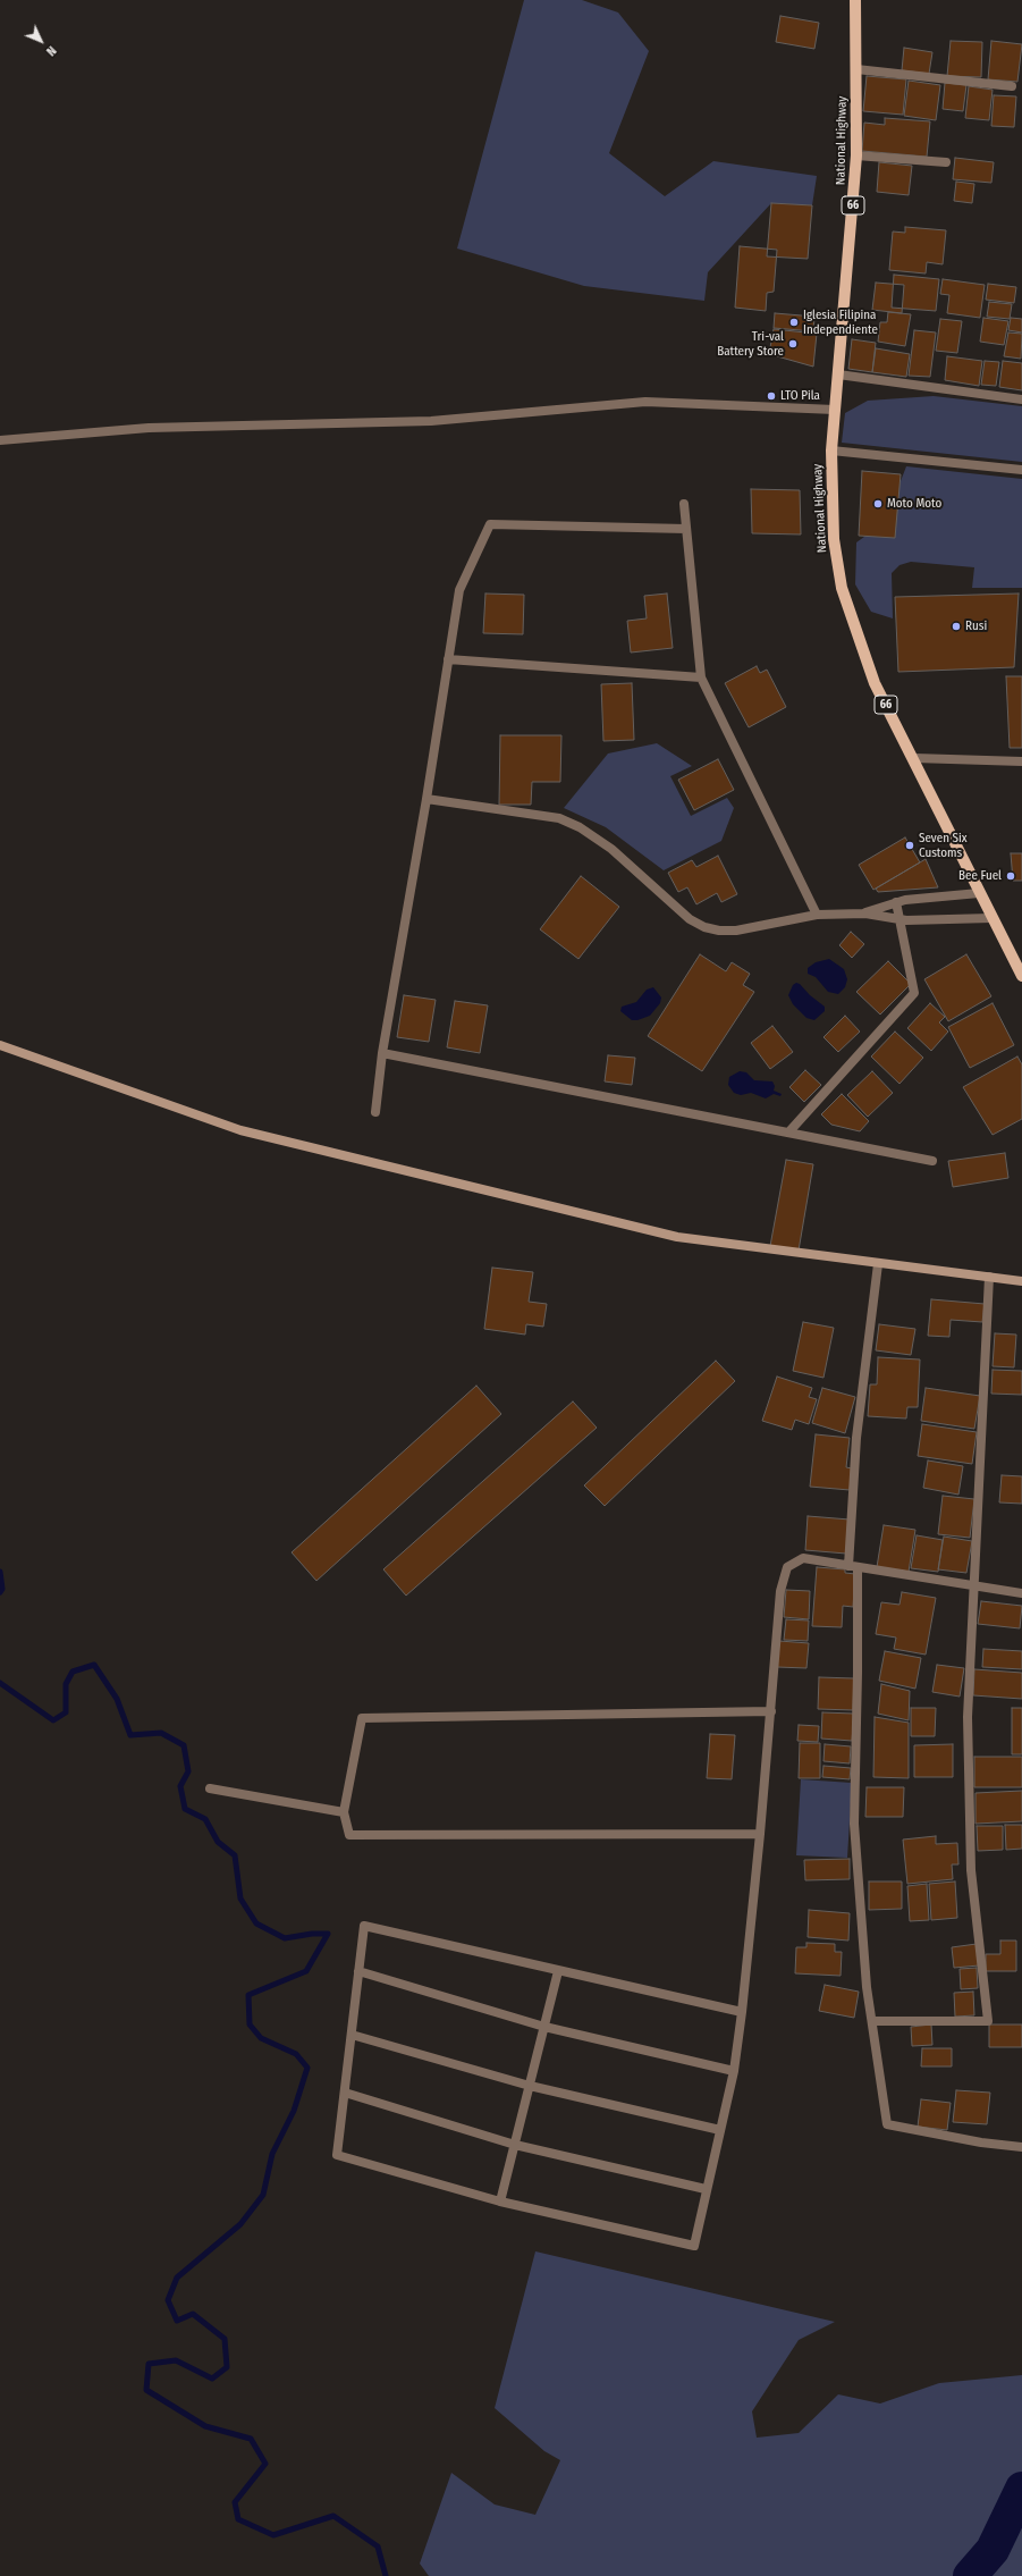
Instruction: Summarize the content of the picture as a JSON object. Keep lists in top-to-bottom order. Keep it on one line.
{"streets":{"main road":["National Highway","66"]},"places":["Iglesia Filipina Independiente","Tri-val Battery Store","LTO Pila","Moto Moto","Rusi","Seven Six Customs","Bee Fuel"],"north":"bottom right"}
